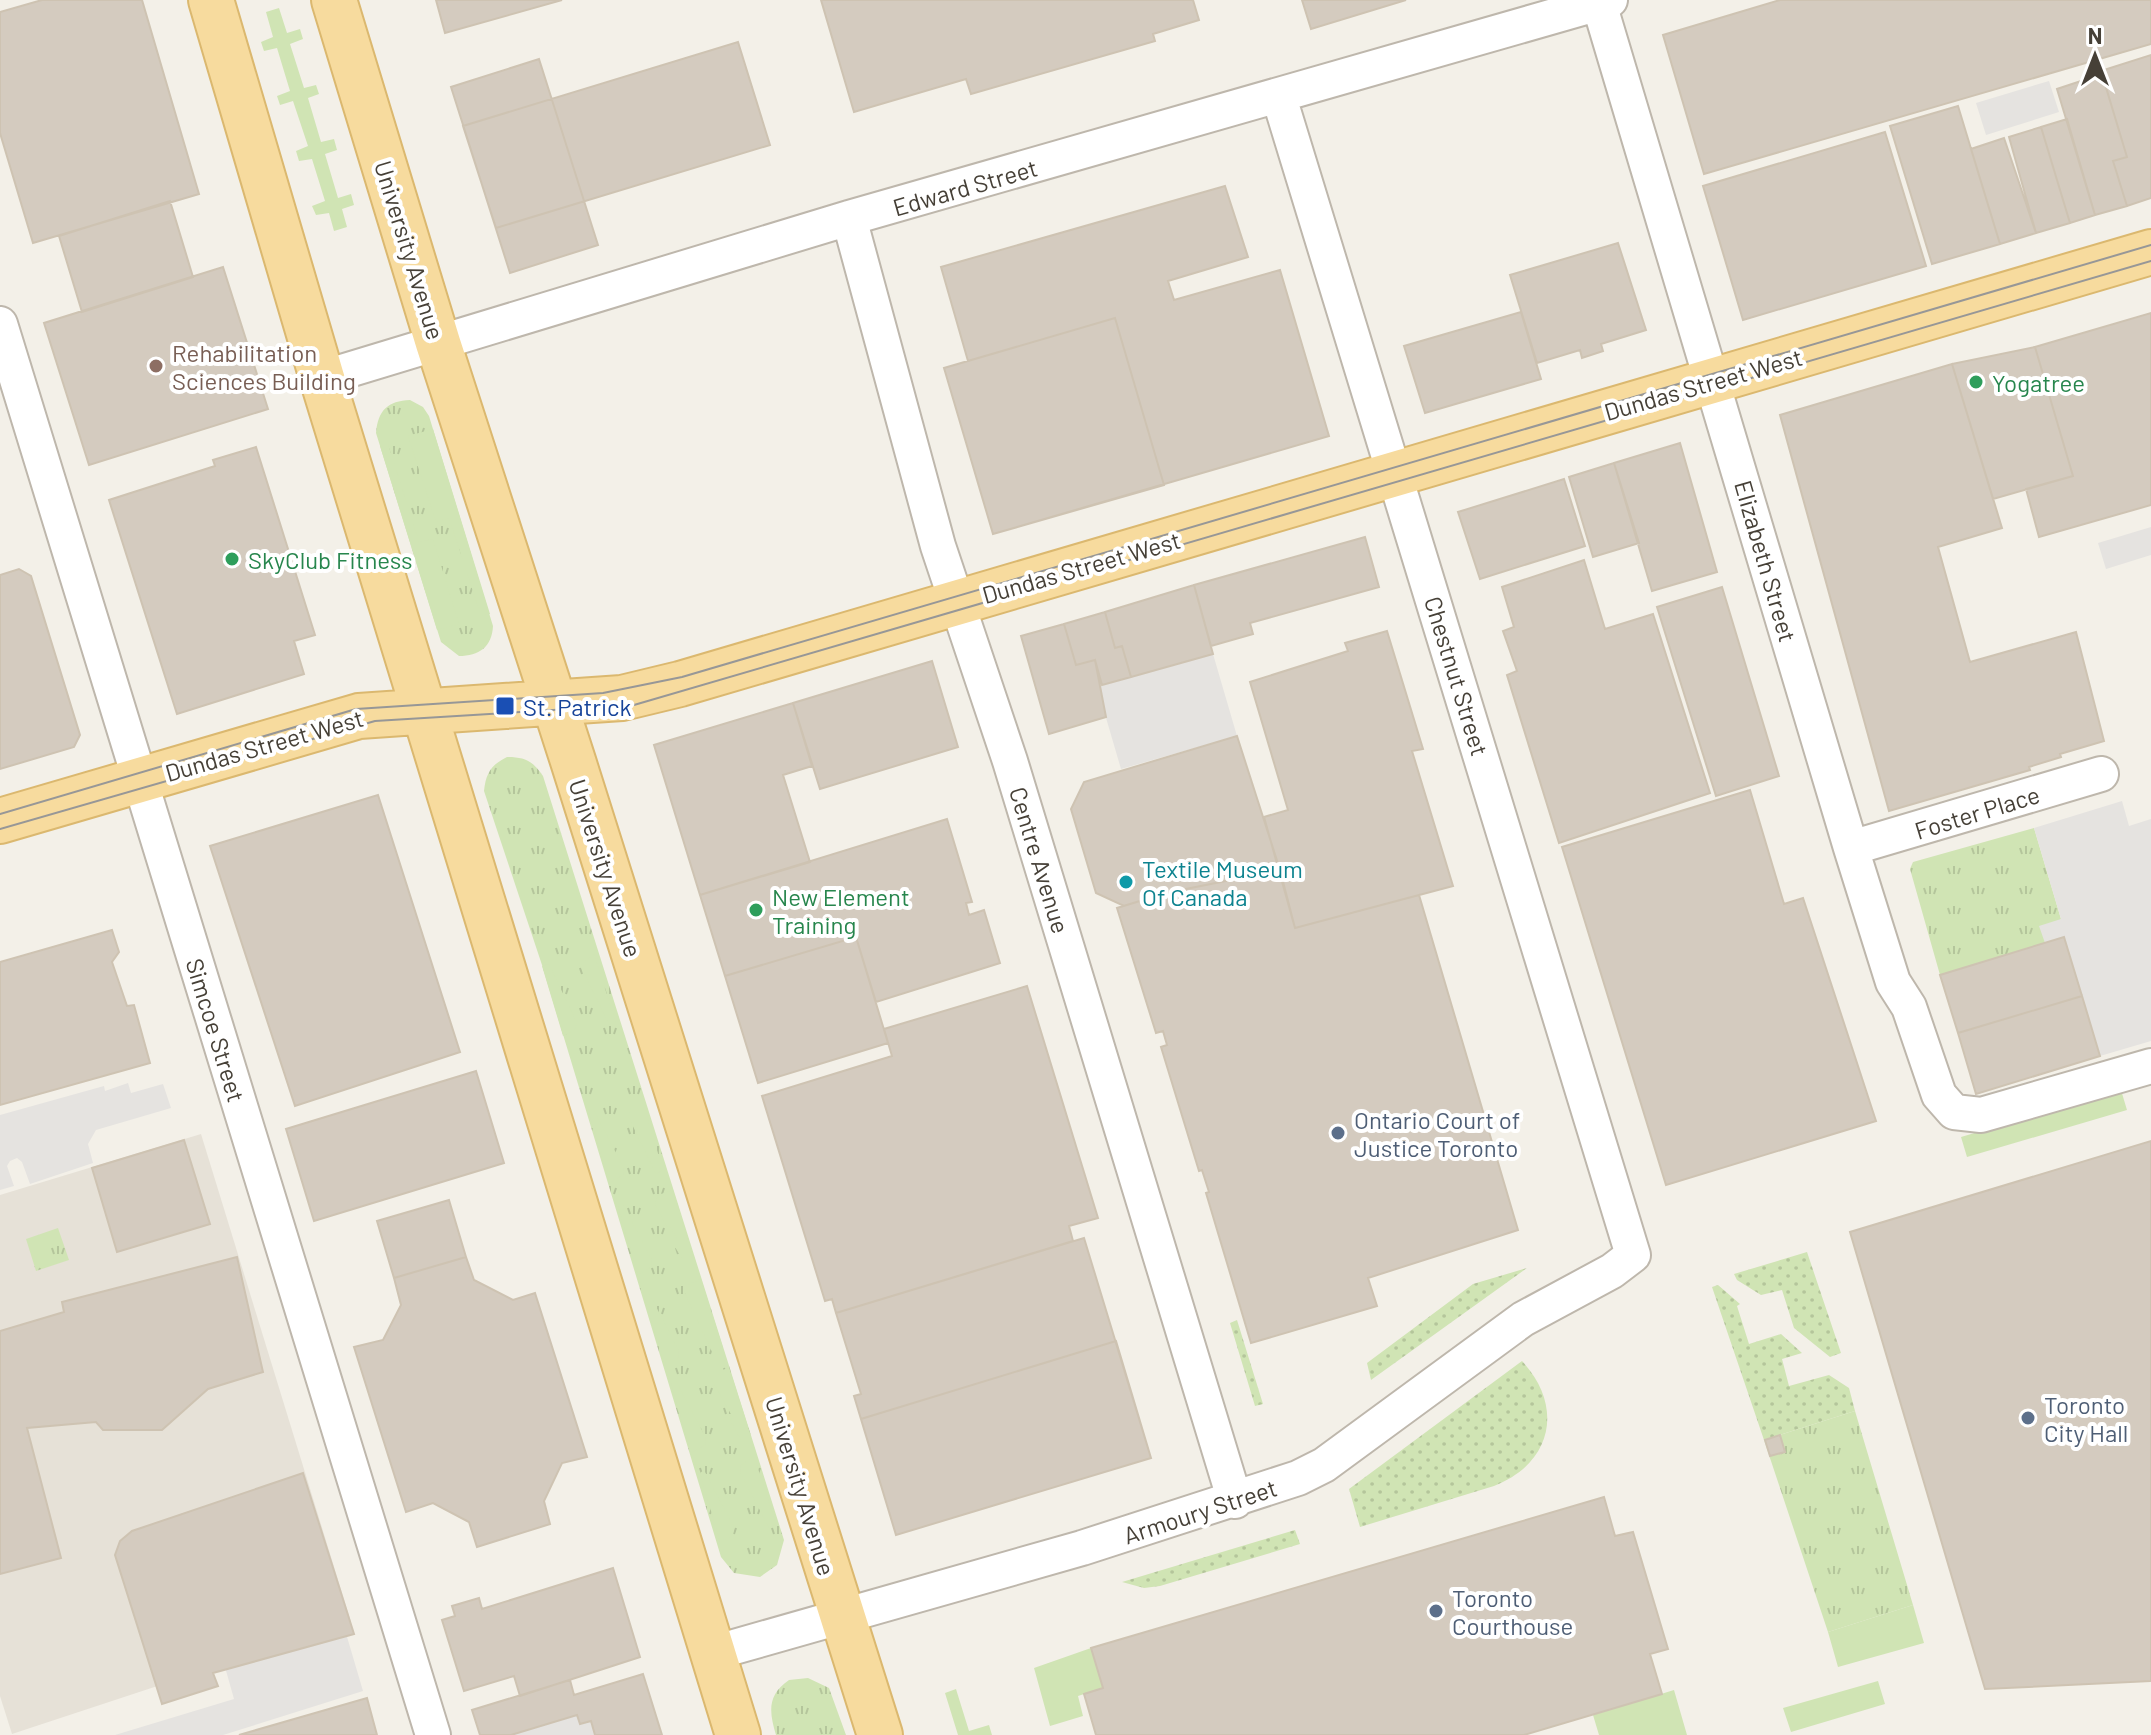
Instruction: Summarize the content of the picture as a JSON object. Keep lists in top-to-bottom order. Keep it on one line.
{"streets":{"main road":["University Avenue","Dundas Street West"],"street":["Edward Street","Elizabeth Street","Chestnut Street","Foster Place","Centre Avenue","Simcoe Street","Armoury Street"]},"crossings":[["Edward Street","University Avenue"],["Edward Street","Elizabeth Street"],["Edward Street","Chestnut Street"],["Edward Street","Centre Avenue"],["University Avenue","Dundas Street West"],["University Avenue","Armoury Street"],["Dundas Street West","Elizabeth Street"],["Dundas Street West","Chestnut Street"],["Dundas Street West","Centre Avenue"],["Dundas Street West","Simcoe Street"],["Elizabeth Street","Foster Place"],["Chestnut Street","Armoury Street"],["Centre Avenue","Armoury Street"]],"places":{"other":["Rehabilitation Sciences Building","Yogatree","SkyClub Fitness","Textile Museum Of Canada","New Element Training","Ontario Court of Justice Toronto","Toronto City Hall","Toronto Courthouse"],"transit":["St. Patrick"]},"north":"top"}
